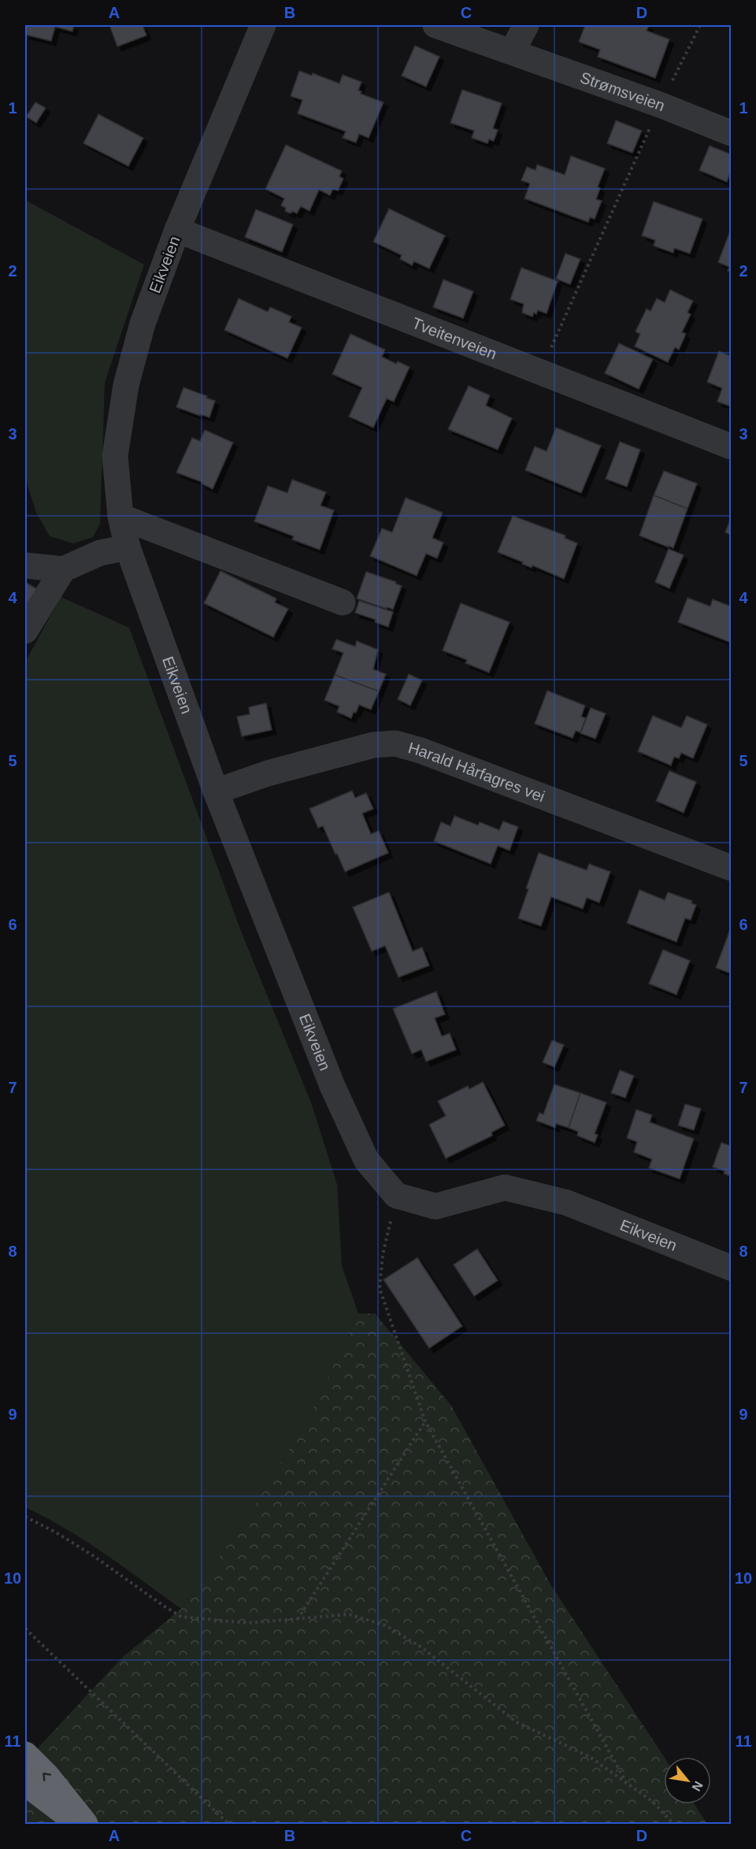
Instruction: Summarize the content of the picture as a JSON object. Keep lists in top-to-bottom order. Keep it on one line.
{"streets":{"street":["Strømsveien","Eikveien","Tveitenveien","Harald Hårfagres vei"]},"crossings":[["Eikveien","Tveitenveien"],["Eikveien","Harald Hårfagres vei"]],"north":"bottom right","grid":{"columns":["A","B","C","D"],"rows":["1","2","3","4","5","6","7","8","9","10","11"]}}
